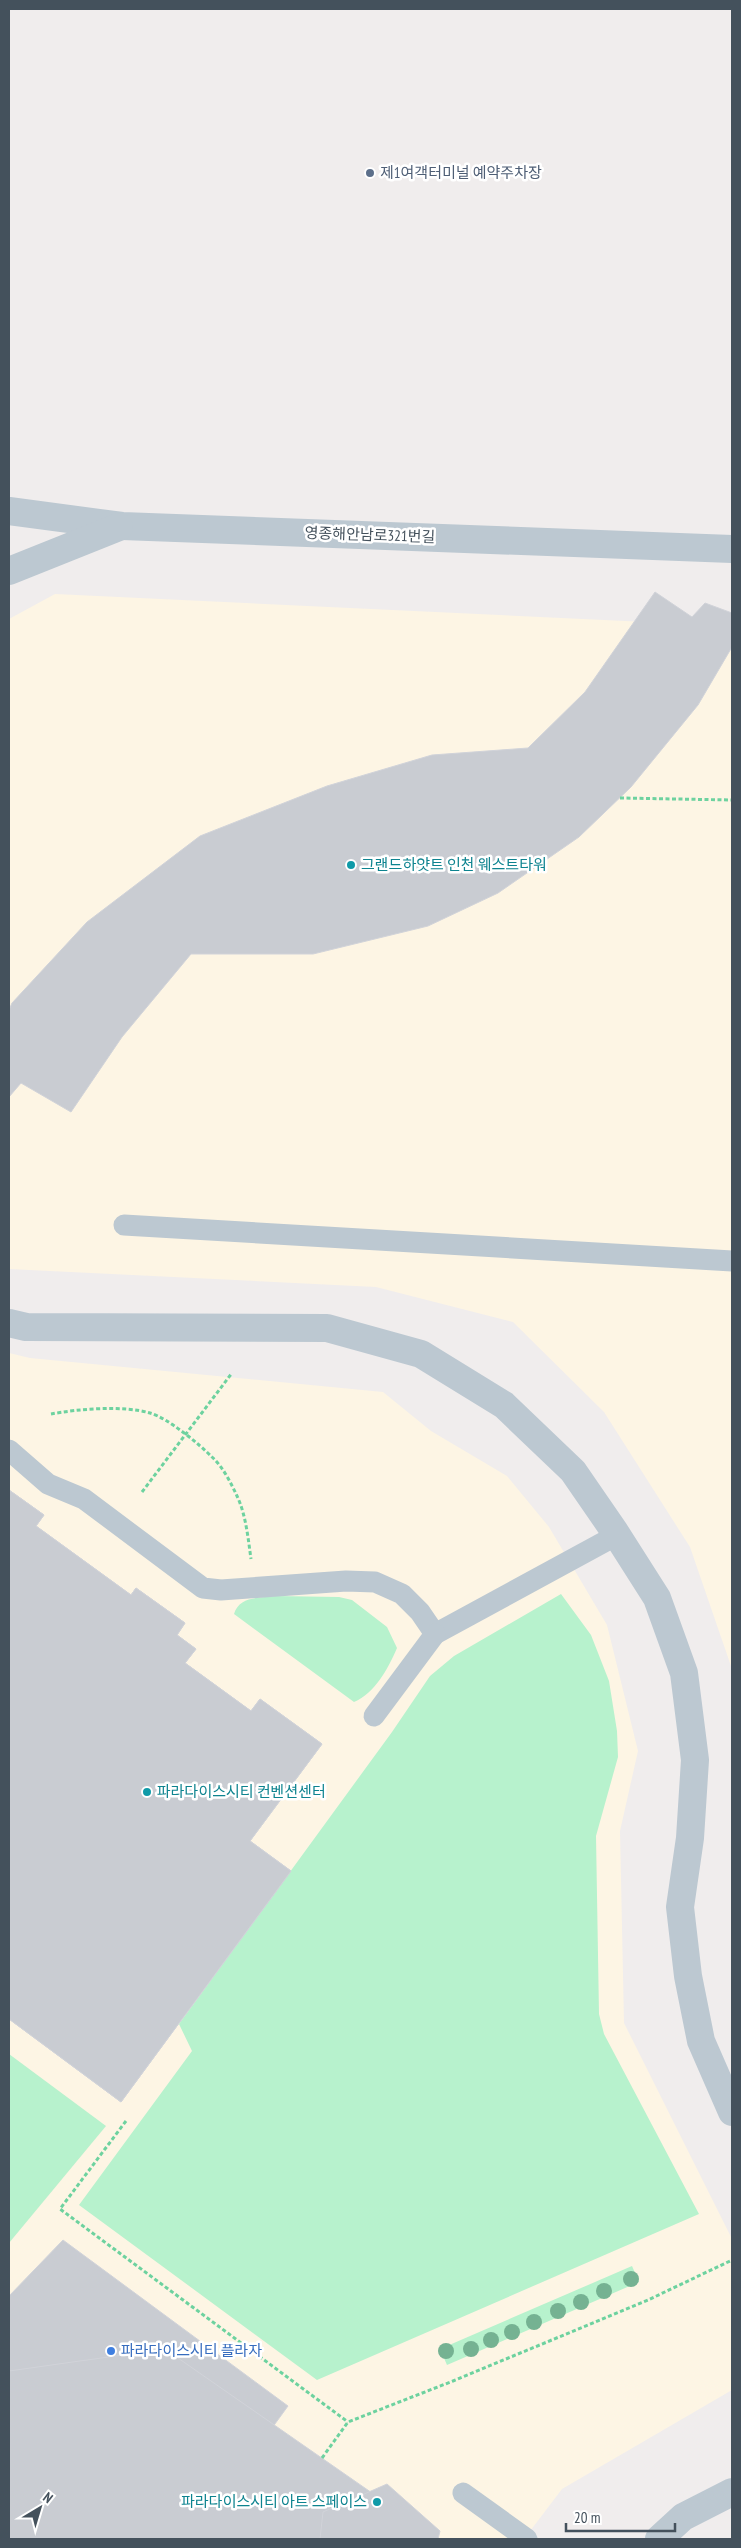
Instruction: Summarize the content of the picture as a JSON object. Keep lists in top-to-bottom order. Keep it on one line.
{"streets":{"street":["영종해안남로321번길"]},"places":["제1여객터미널 예약주차장","그랜드하얏트 인천 웨스트타워","파라다이스시티 컨벤션센터","파라다이스시티 플라자","파라다이스시티 아트 스페이스"],"scale_bar":"20 m","north":"top right"}
